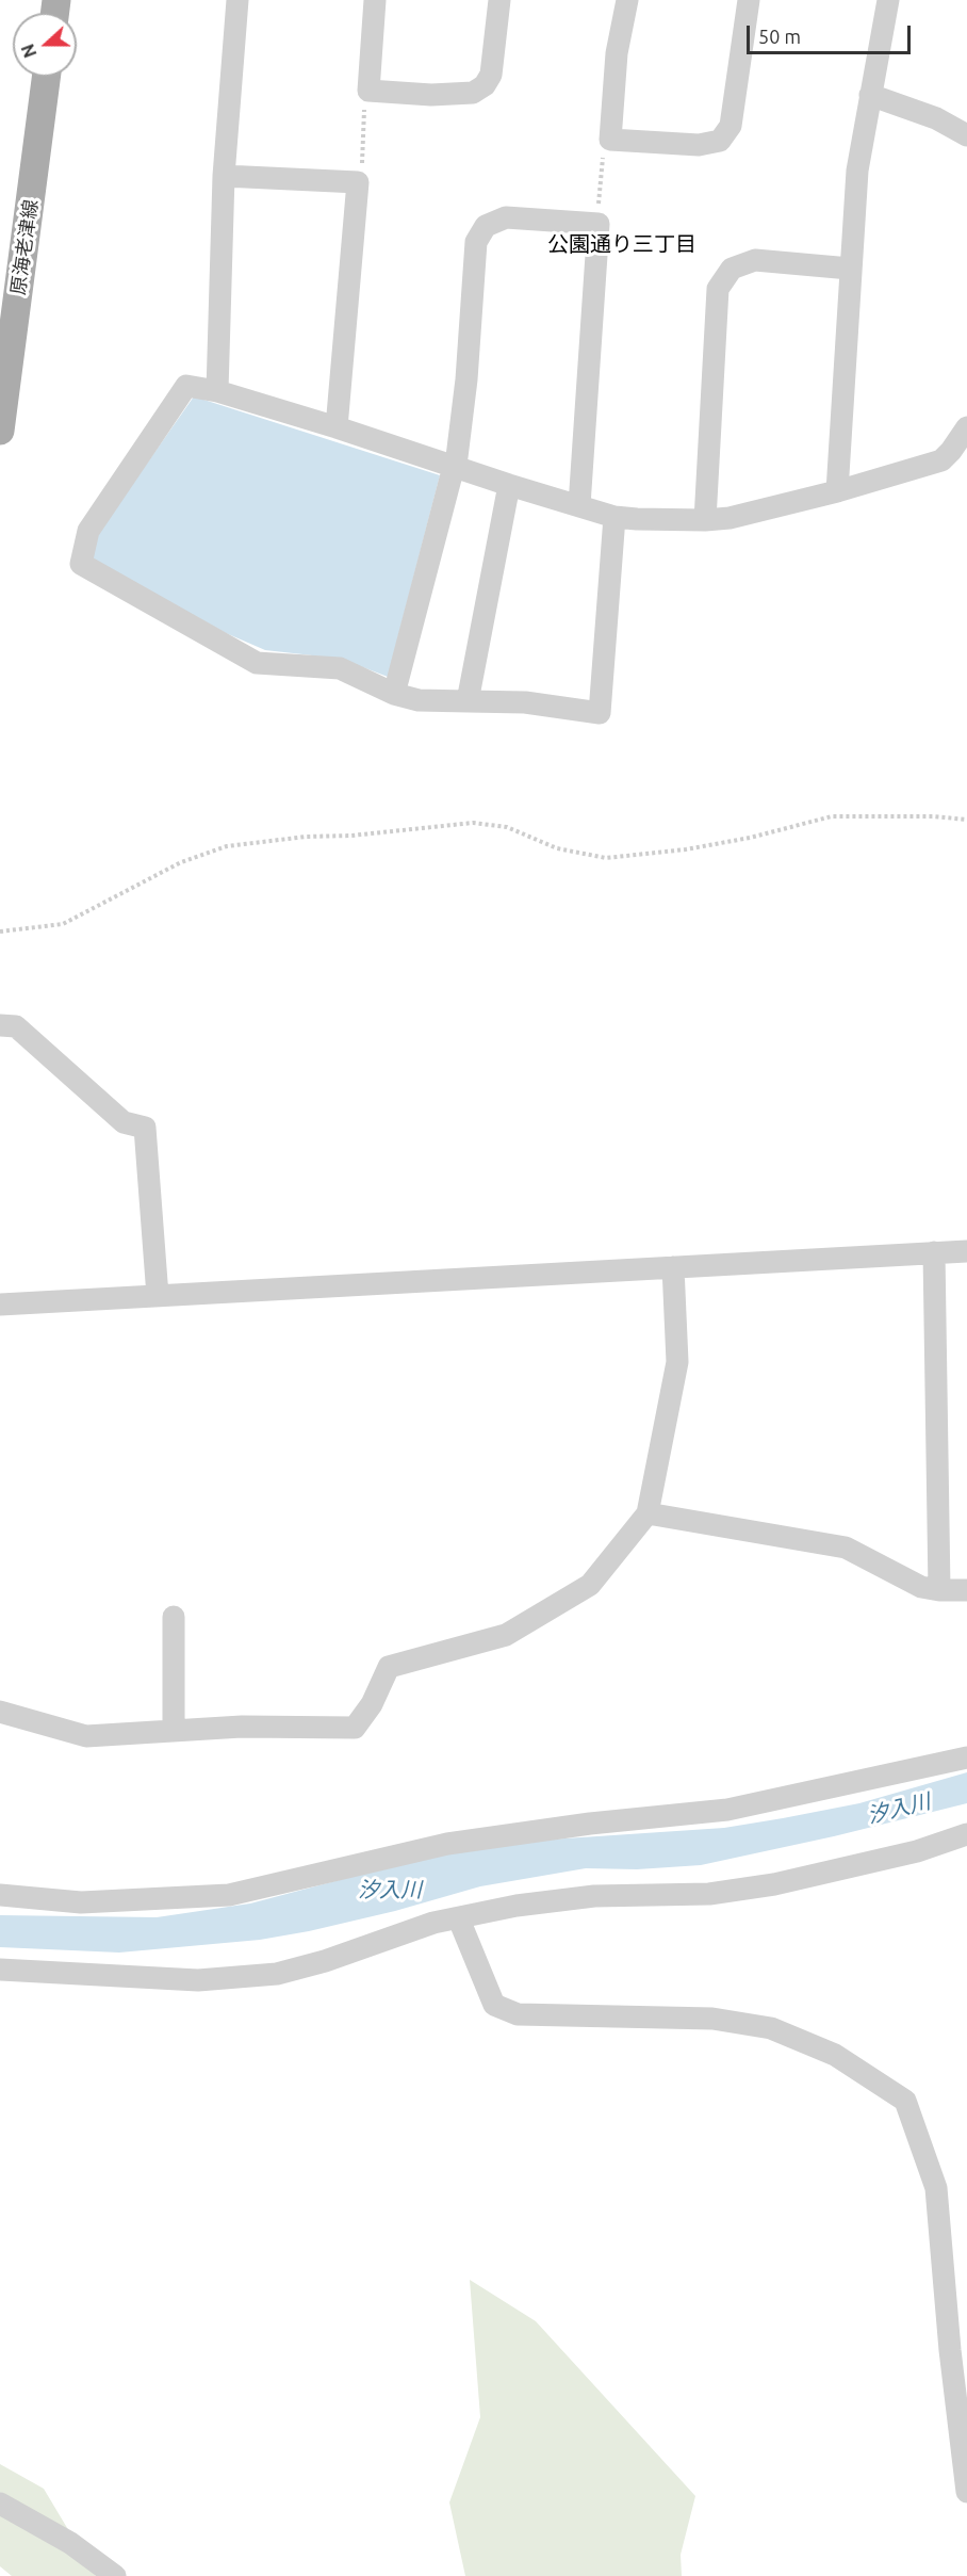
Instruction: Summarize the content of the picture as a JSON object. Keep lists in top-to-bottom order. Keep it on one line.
{"streets":{"main road":["原海老津線"]},"districts":["公園通り三丁目"],"water":["汐入川"],"scale_bar":"50 m","north":"left"}
